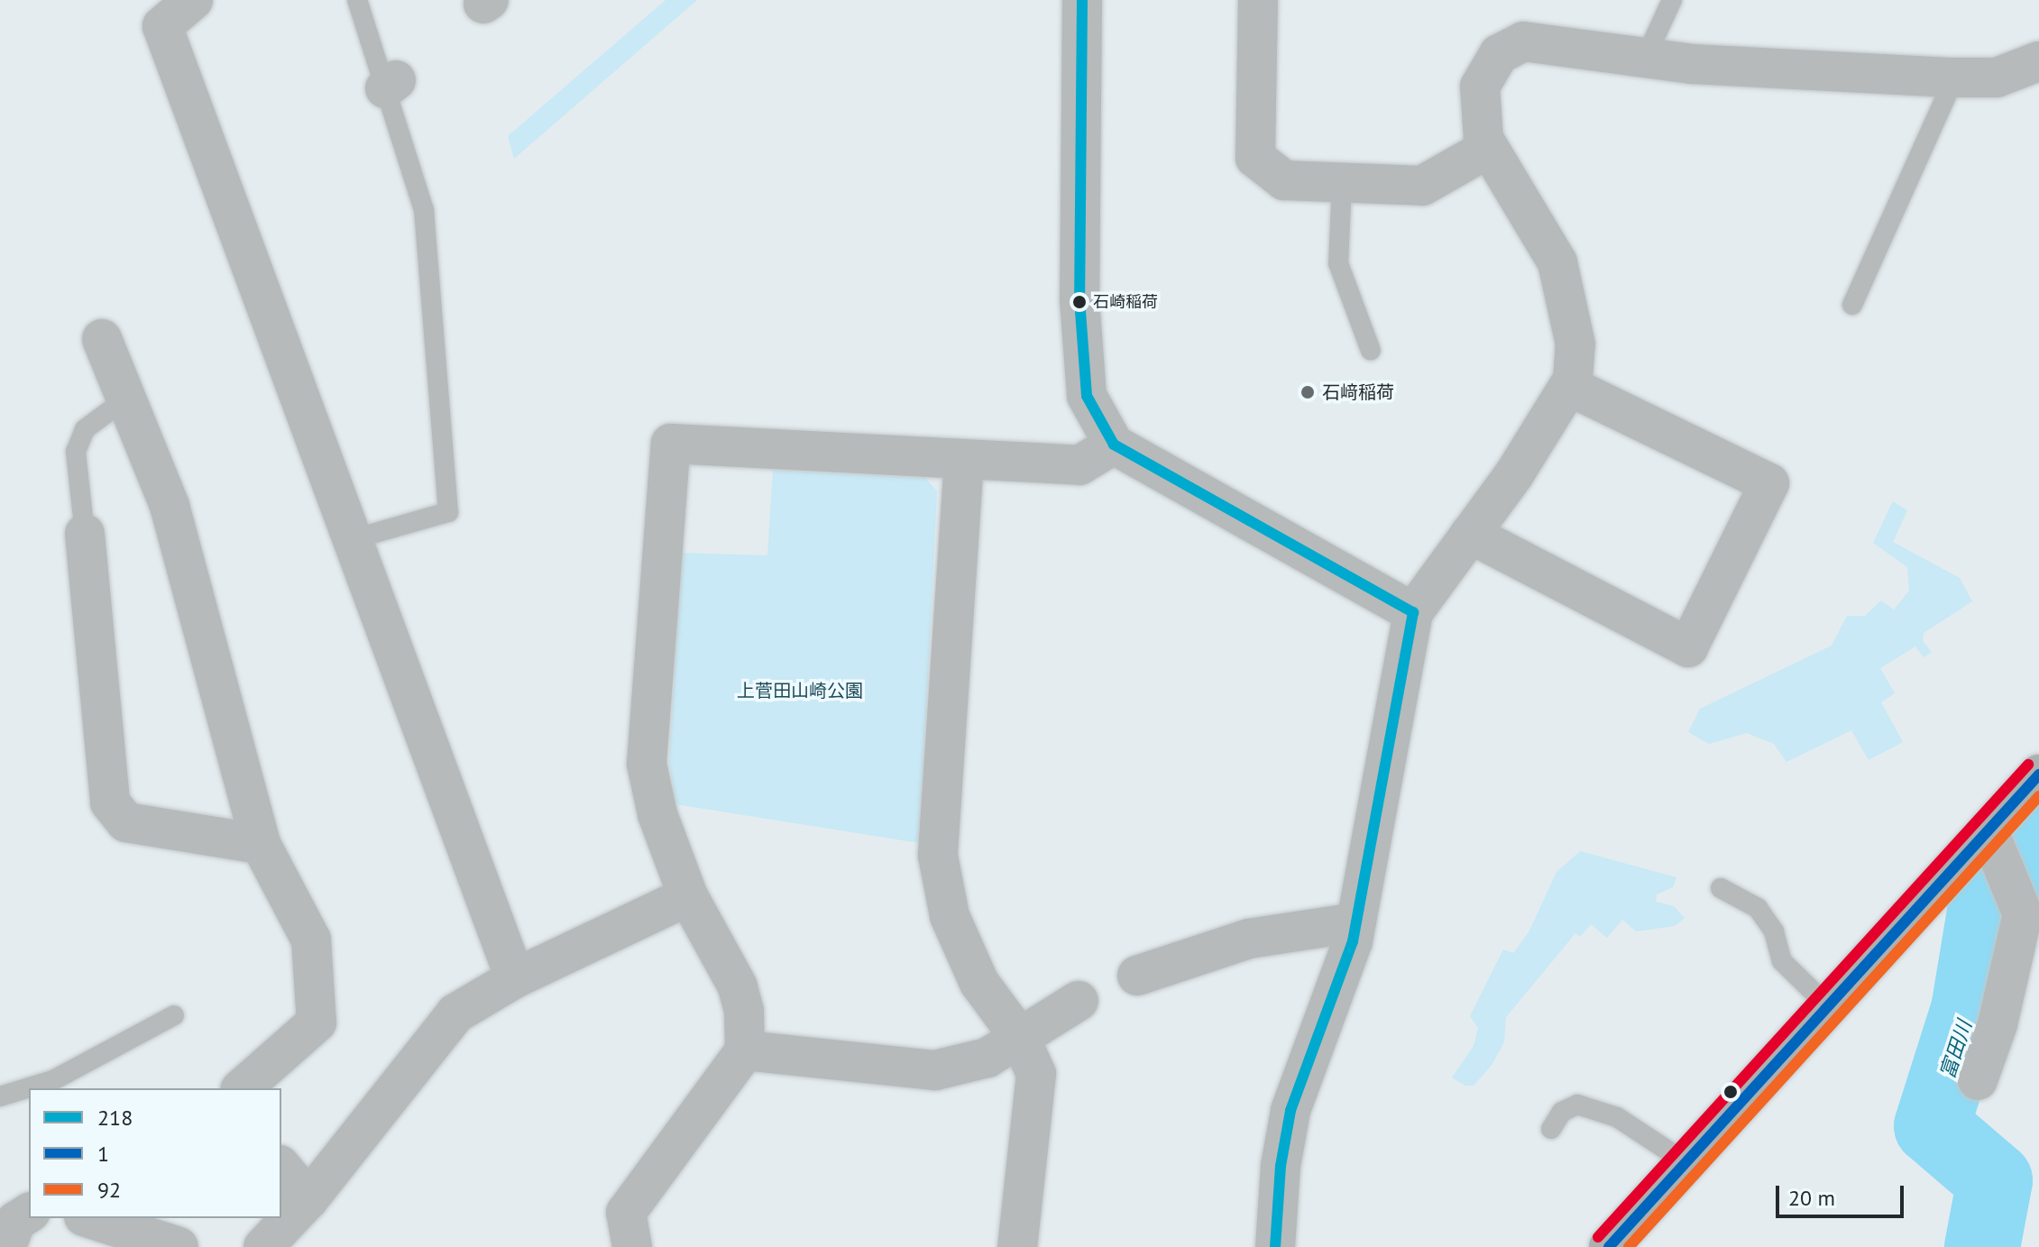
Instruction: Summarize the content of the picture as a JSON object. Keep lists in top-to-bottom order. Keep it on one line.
{"water":["富田川"],"parks":["上菅田山崎公園"],"places":["石崎稲荷","石﨑稲荷"],"lines":["transit line 218","transit line 1","transit line 92"],"legend":["218","1","92"],"scale_bar":"20 m"}
